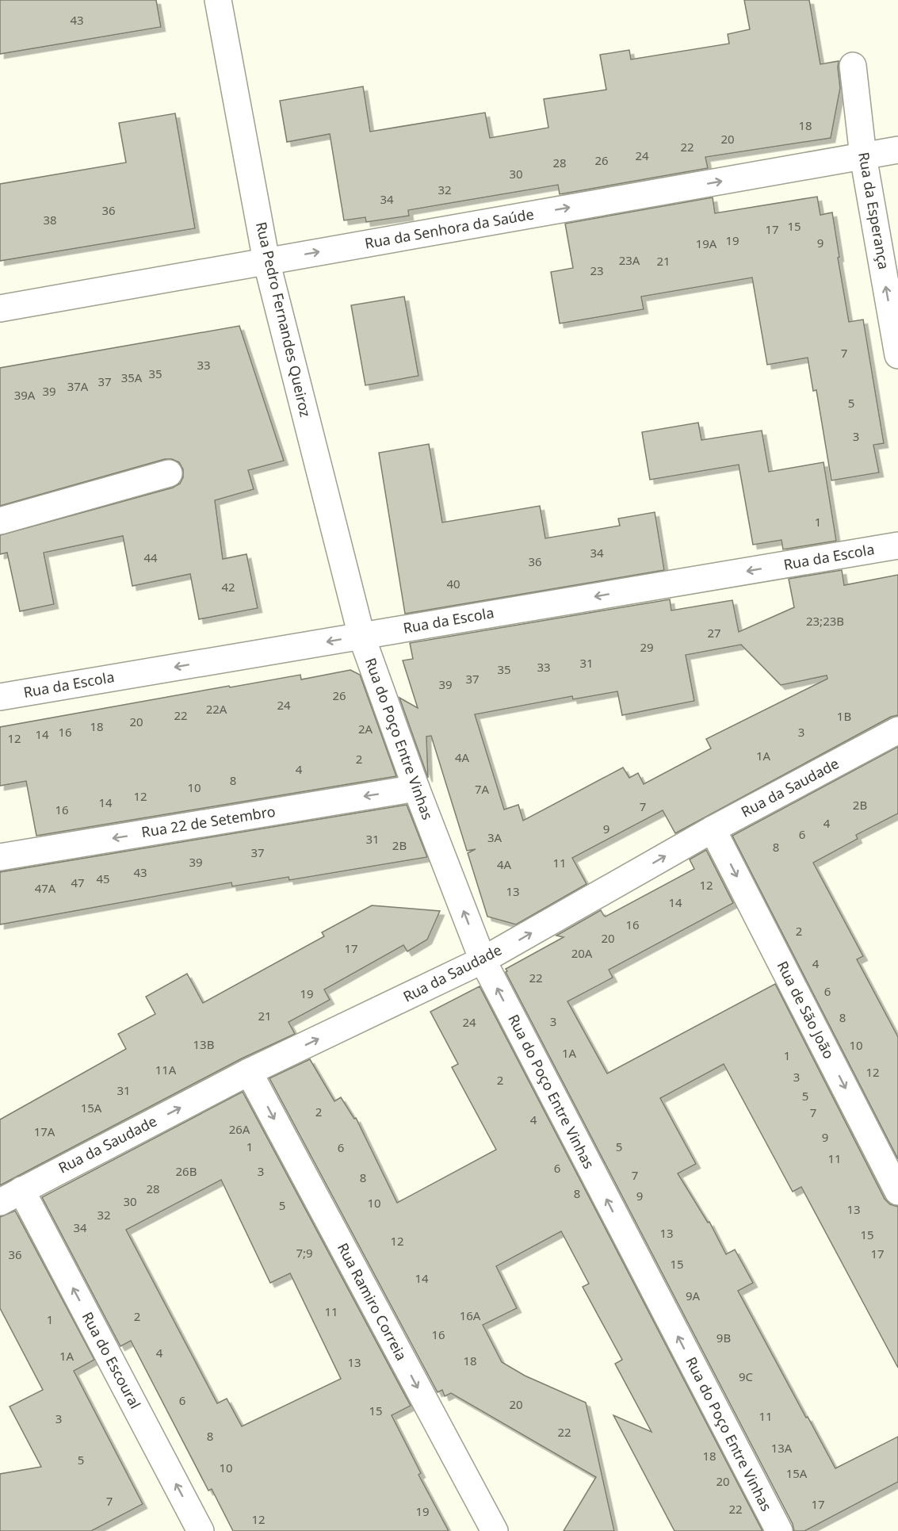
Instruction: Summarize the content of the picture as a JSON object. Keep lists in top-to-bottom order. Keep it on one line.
{"streets":{"street":["Rua da Esperança","Rua da Senhora da Saúde","Rua Pedro Fernandes Queiroz","Rua da Escola","Rua do Poço Entre Vinhas","Rua da Saudade","Rua 22 de Setembro","Rua de São João","Rua Ramiro Correia","Rua do Escoural"]},"crossings":[["Rua da Esperança","Rua da Senhora da Saúde"],["Rua da Senhora da Saúde","Rua Pedro Fernandes Queiroz"],["Rua Pedro Fernandes Queiroz","Rua da Escola"],["Rua Pedro Fernandes Queiroz","Rua do Poço Entre Vinhas"],["Rua da Escola","Rua do Poço Entre Vinhas"],["Rua do Poço Entre Vinhas","Rua da Saudade"],["Rua do Poço Entre Vinhas","Rua 22 de Setembro"],["Rua da Saudade","Rua de São João"],["Rua da Saudade","Rua Ramiro Correia"],["Rua da Saudade","Rua do Escoural"]],"one_way":["Rua da Esperança","Rua da Senhora da Saúde","Rua da Escola","Rua do Poço Entre Vinhas","Rua da Saudade","Rua 22 de Setembro","Rua de São João","Rua Ramiro Correia","Rua do Escoural"],"house_numbers":["43","18","20","22","24","26","28","30","32","34","36","38","15","17","19","9","19A","23A","21","23","7","33","35","35A","37","37A","39","39A","5","3","1","34","44","36","40","42","23;23B","27","29","31","33","35","37","39","26","24","22A","22","1B","20","18","2A","16","3","14","12","1A","4A","2","4","8","10","7A","12","14","2B","7","16","4","9","6","3A","31","2B","8","37","39","11","4A","43","45","47","12","47A","13","14","16","2","20","17","20A","4","22","6","19","21","8","3","24","13B","10","1A","1","11A","12","3","2","31","5","15A","2","7","4","26A","17A","9","1","5","6","11","6","26B","3","7","8","28","8","9","30","10","5","13","32","34","13","15","12","7;9","17","36","15","14","9A","11","16A","2","1","16","9B","4","1A","18","13","9C","6","20","15","11","3","22","8","13A","18","5","10","15A","20","7","17","22","19","12"]}
